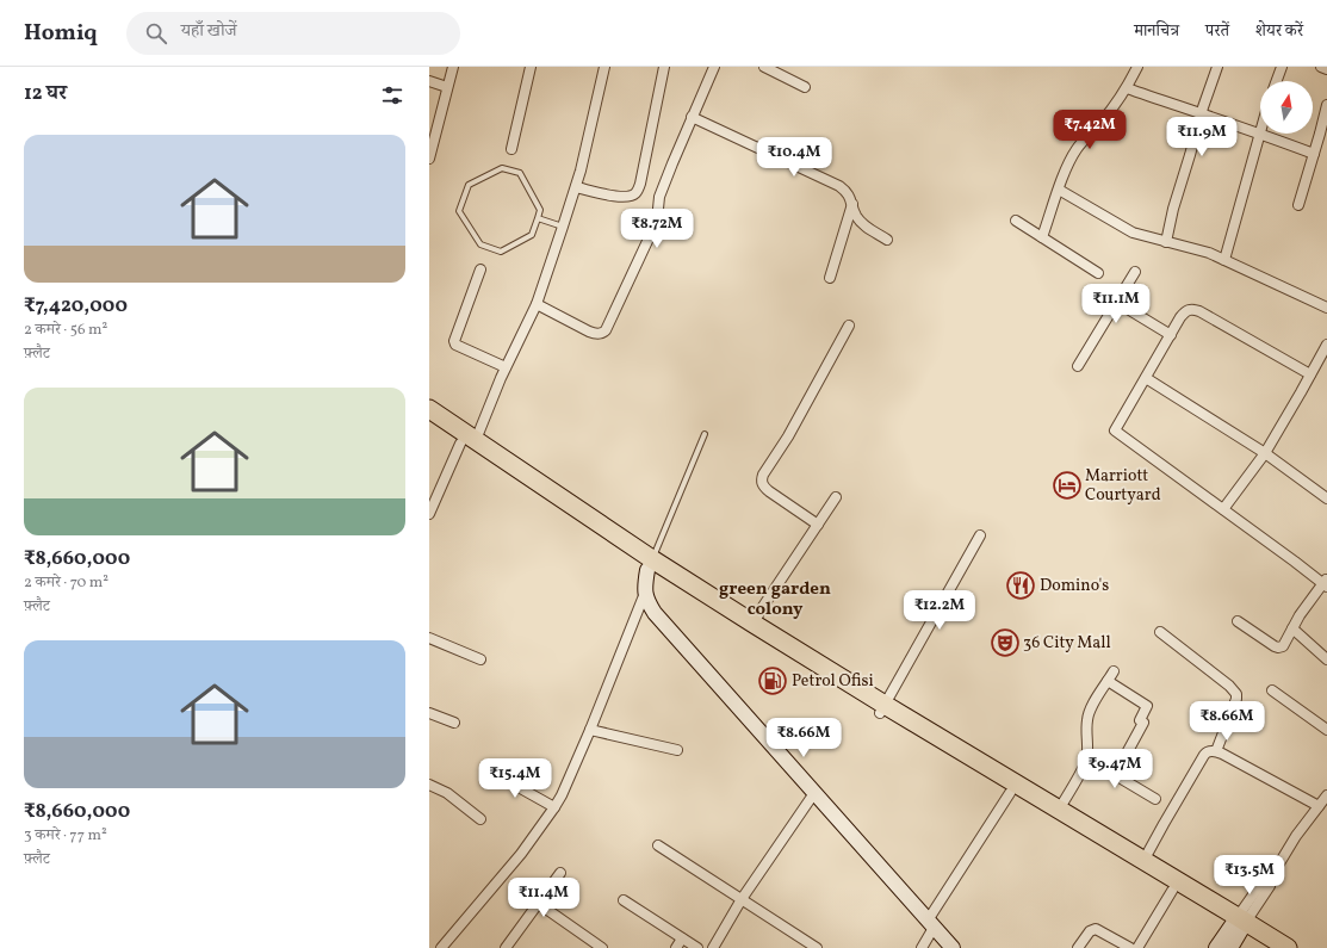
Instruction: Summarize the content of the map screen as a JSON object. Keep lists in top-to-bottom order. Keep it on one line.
{"districts":["green garden colony"],"places":{"hotel":["Marriott Courtyard"],"restaurant":["Domino's"],"theatre":["36 City Mall"],"fuel station":["Petrol Ofisi"]},"north":"top","page":{"header":"Homiq","search":"यहाँ खोजें","nav":["मानचित्र","परतें","शेयर करें"],"heading":"12 घर","price":["₹7.42M","₹11.9M","₹10.4M","₹8.72M","₹11.1M","₹12.2M","₹8.66M","₹8.66M","₹9.47M","₹15.4M","₹13.5M","₹11.4M"],"list":[{"name":"₹7,420,000","note":"2 कमरे · 56 m² · फ़्लैट"},{"name":"₹8,660,000","note":"2 कमरे · 70 m² · फ़्लैट"},{"name":"₹8,660,000","note":"3 कमरे · 77 m² · फ़्लैट"}]}}
